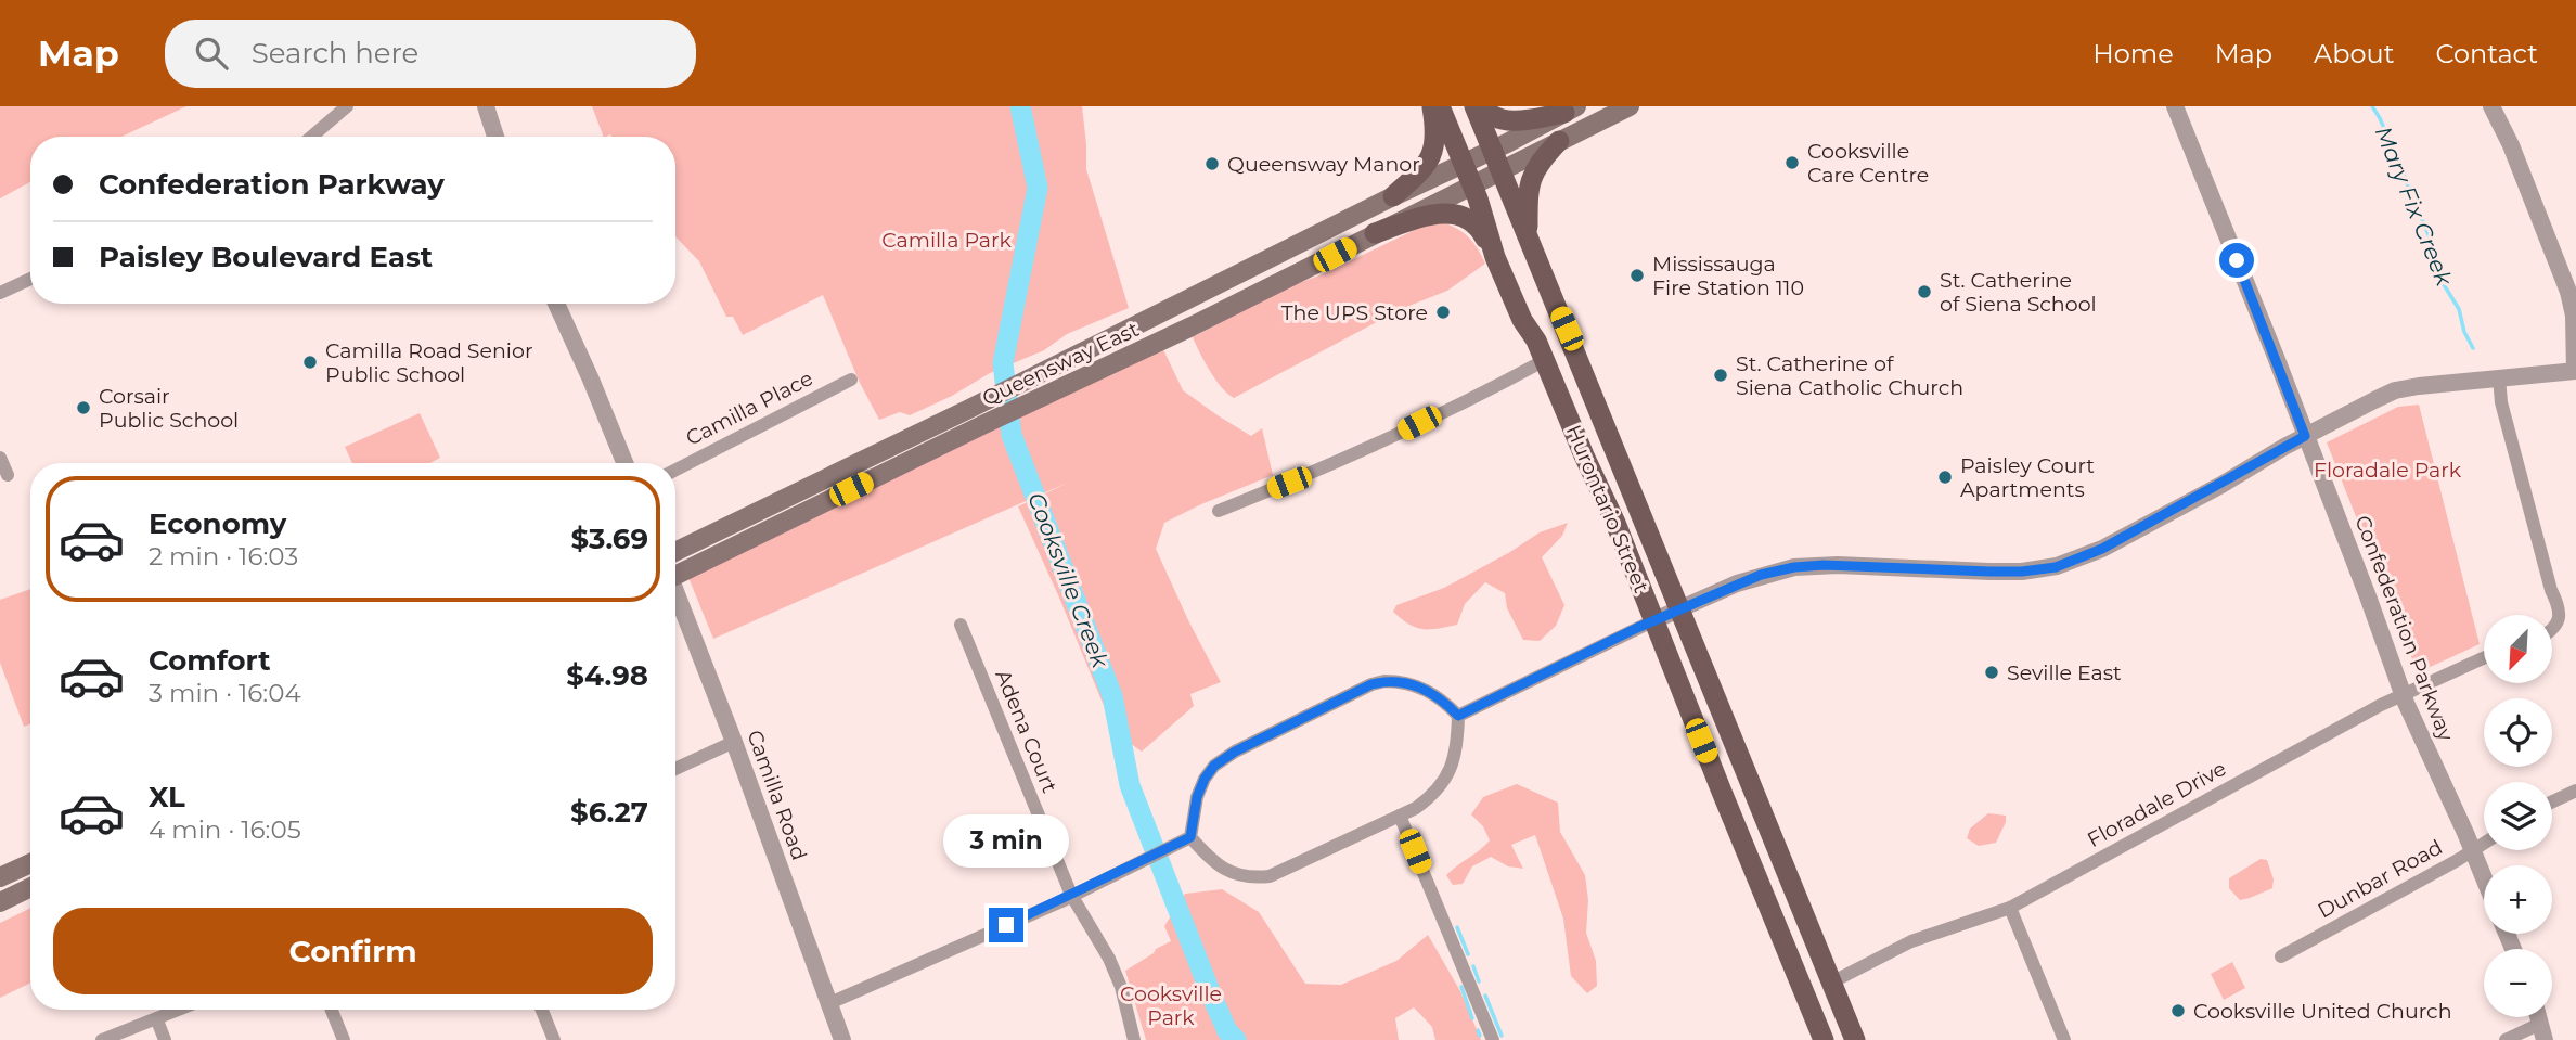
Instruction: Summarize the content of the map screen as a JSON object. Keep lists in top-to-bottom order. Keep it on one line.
{"streets":{"main road":["Queensway East","Hurontario Street"],"street":["Camilla Place","Confederation Parkway","Adena Court","Camilla Road","Floradale Drive","Dunbar Road"]},"crossings":[["Queensway East","Hurontario Street"],["Hurontario Street","Floradale Drive"],["Confederation Parkway","Floradale Drive"],["Confederation Parkway","Dunbar Road"]],"water":["Mary Fix Creek","Cooksville Creek"],"parks":["Camilla Park","Floradale Park","Cooksville Park"],"places":["Cooksville Care Centre","Queensway Manor","Mississauga Fire Station 110","St. Catherine of Siena School","The UPS Store","Camilla Road Senior Public School","St. Catherine of Siena Catholic Church","Corsair Public School","Paisley Court Apartments","Seville East","Cooksville United Church"],"north":"bottom left","page":{"header":"Map","search":"Search here","nav":["Home","Map","About","Contact"],"banner":["Confederation Parkway","Paisley Boulevard East"],"list":[{"name":"Economy","note":"2 min · 16:03","value":"$3.69"},{"name":"Comfort","note":"3 min · 16:04","value":"$4.98"},{"name":"XL","note":"4 min · 16:05","value":"$6.27"}],"map_buttons":["+","−"],"bubble":"3 min","buttons":"Confirm"}}
